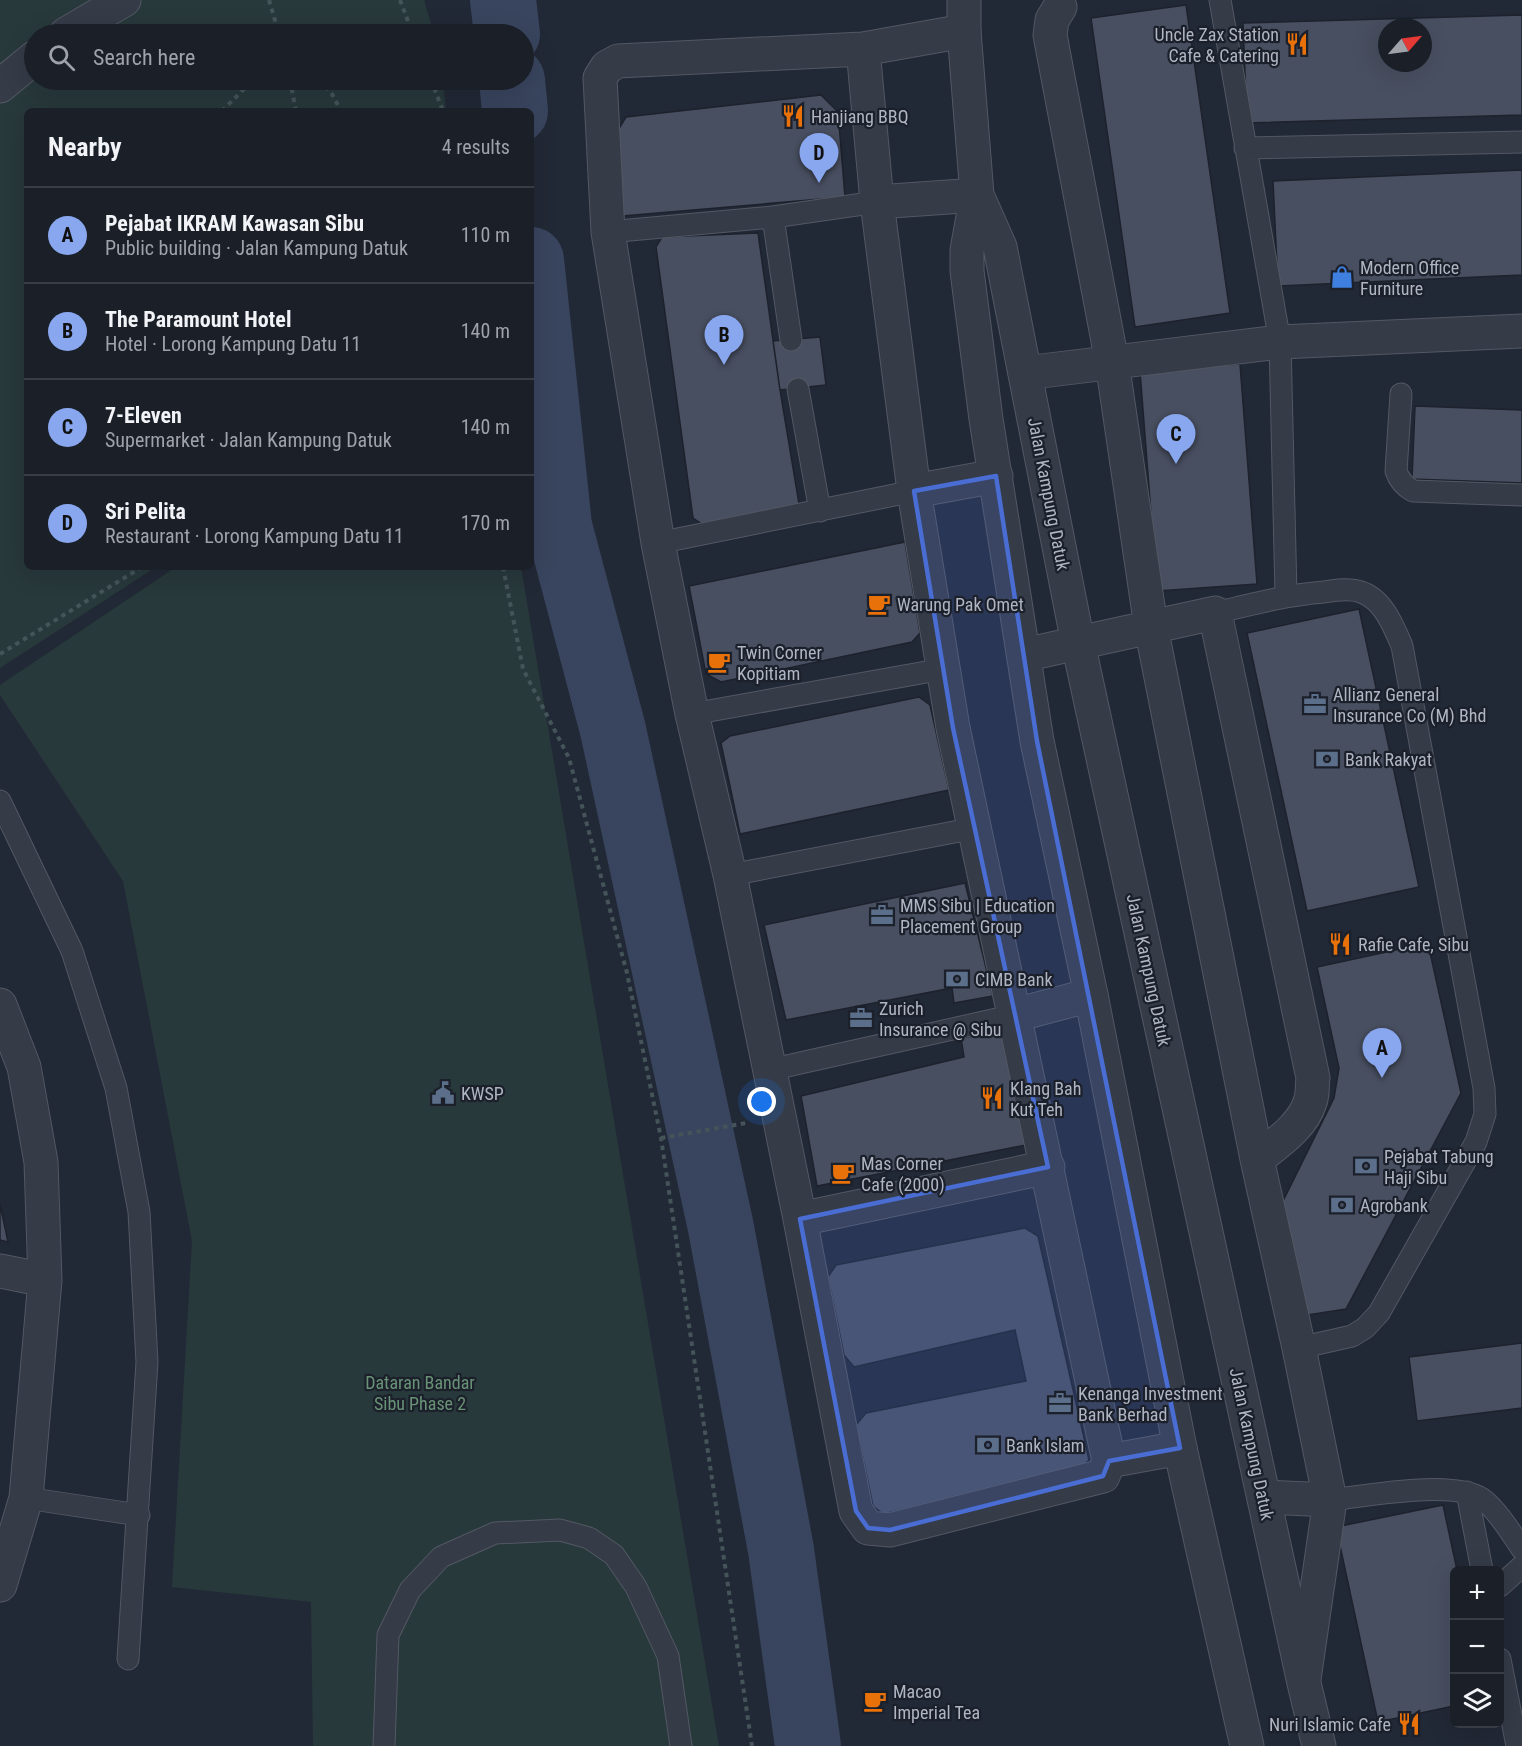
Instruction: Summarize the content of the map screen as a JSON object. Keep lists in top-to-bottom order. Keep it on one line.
{"streets":{"street":["Jalan Kampung Datuk"]},"parks":["Dataran Bandar Sibu Phase 2"],"places":{"restaurant":["Uncle Zax Station Cafe & Catering","Hanjiang BBQ","Rafie Cafe, Sibu","Klang Bah Kut Teh","Nuri Islamic Cafe"],"shop":["Modern Office Furniture"],"cafe":["Warung Pak Omet","Twin Corner Kopitiam","Mas Corner Cafe (2000)","Macao Imperial Tea"],"office":["Allianz General Insurance Co (M) Bhd","MMS Sibu | Education Placement Group","Zurich Insurance @ Sibu","Kenanga Investment Bank Berhad"],"bank":["Bank Rakyat","CIMB Bank","Pejabat Tabung Haji Sibu","Agrobank","Bank Islam"],"public building":["KWSP"]},"north":"top right","page":{"search":"Search here","heading":["Nearby","4 results"],"pins":["D","B","C","A"],"list":[{"mark":"A","name":"Pejabat IKRAM Kawasan Sibu","note":"Public building · Jalan Kampung Datuk","value":"110 m"},{"mark":"B","name":"The Paramount Hotel","note":"Hotel · Lorong Kampung Datu 11","value":"140 m"},{"mark":"C","name":"7-Eleven","note":"Supermarket · Jalan Kampung Datuk","value":"140 m"},{"mark":"D","name":"Sri Pelita","note":"Restaurant · Lorong Kampung Datu 11","value":"170 m"}],"map_buttons":["+","−"]}}
